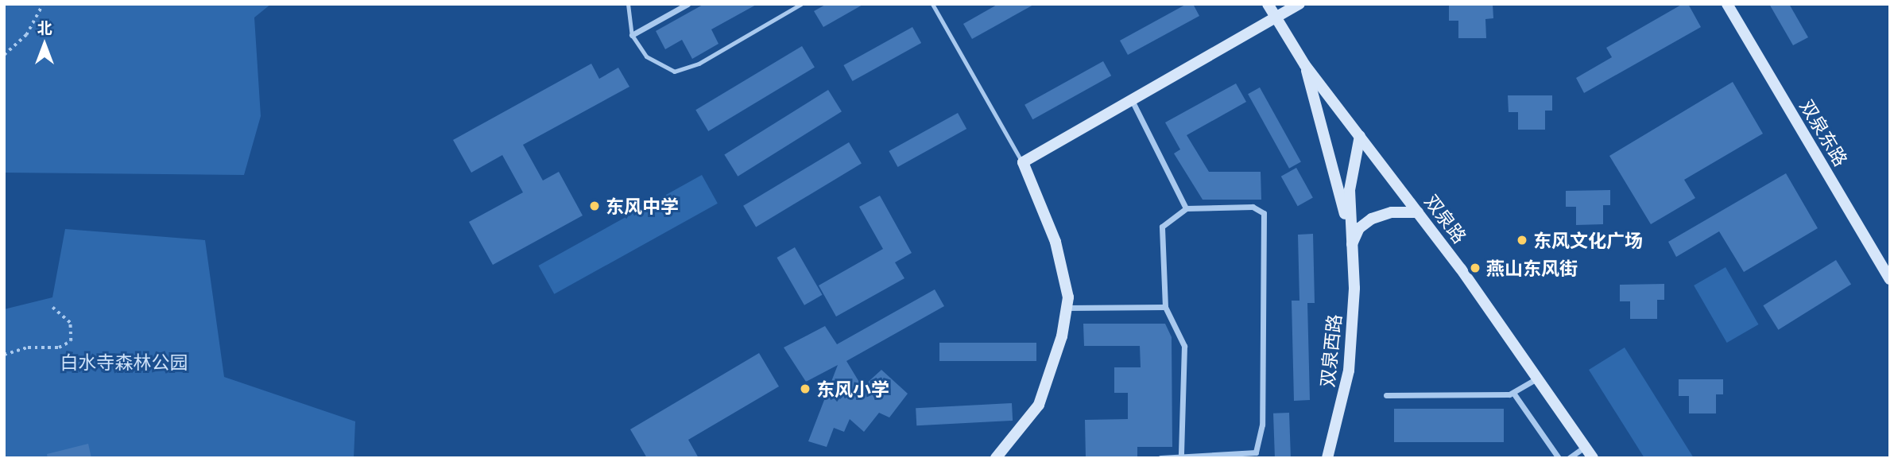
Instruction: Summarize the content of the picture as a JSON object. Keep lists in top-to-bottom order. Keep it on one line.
{"streets":{"street":["双泉东路","双泉路","双泉西路"]},"crossings":[["双泉路","双泉西路"]],"parks":["白水寺森林公园"],"places":["东风中学","东风文化广场","燕山东风街","东风小学"],"north":"top"}
